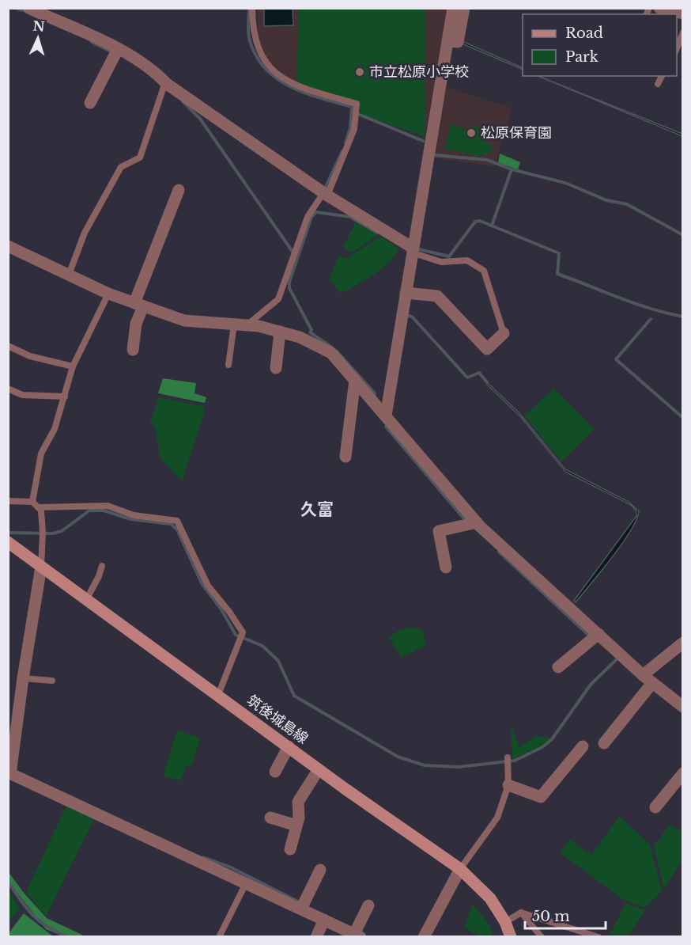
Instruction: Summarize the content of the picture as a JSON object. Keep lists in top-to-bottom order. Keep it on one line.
{"streets":{"street":["筑後城島線"]},"districts":["久富"],"places":["市立松原小学校","松原保育園"],"legend":["Road","Park"],"scale_bar":"50 m","north":"top"}
